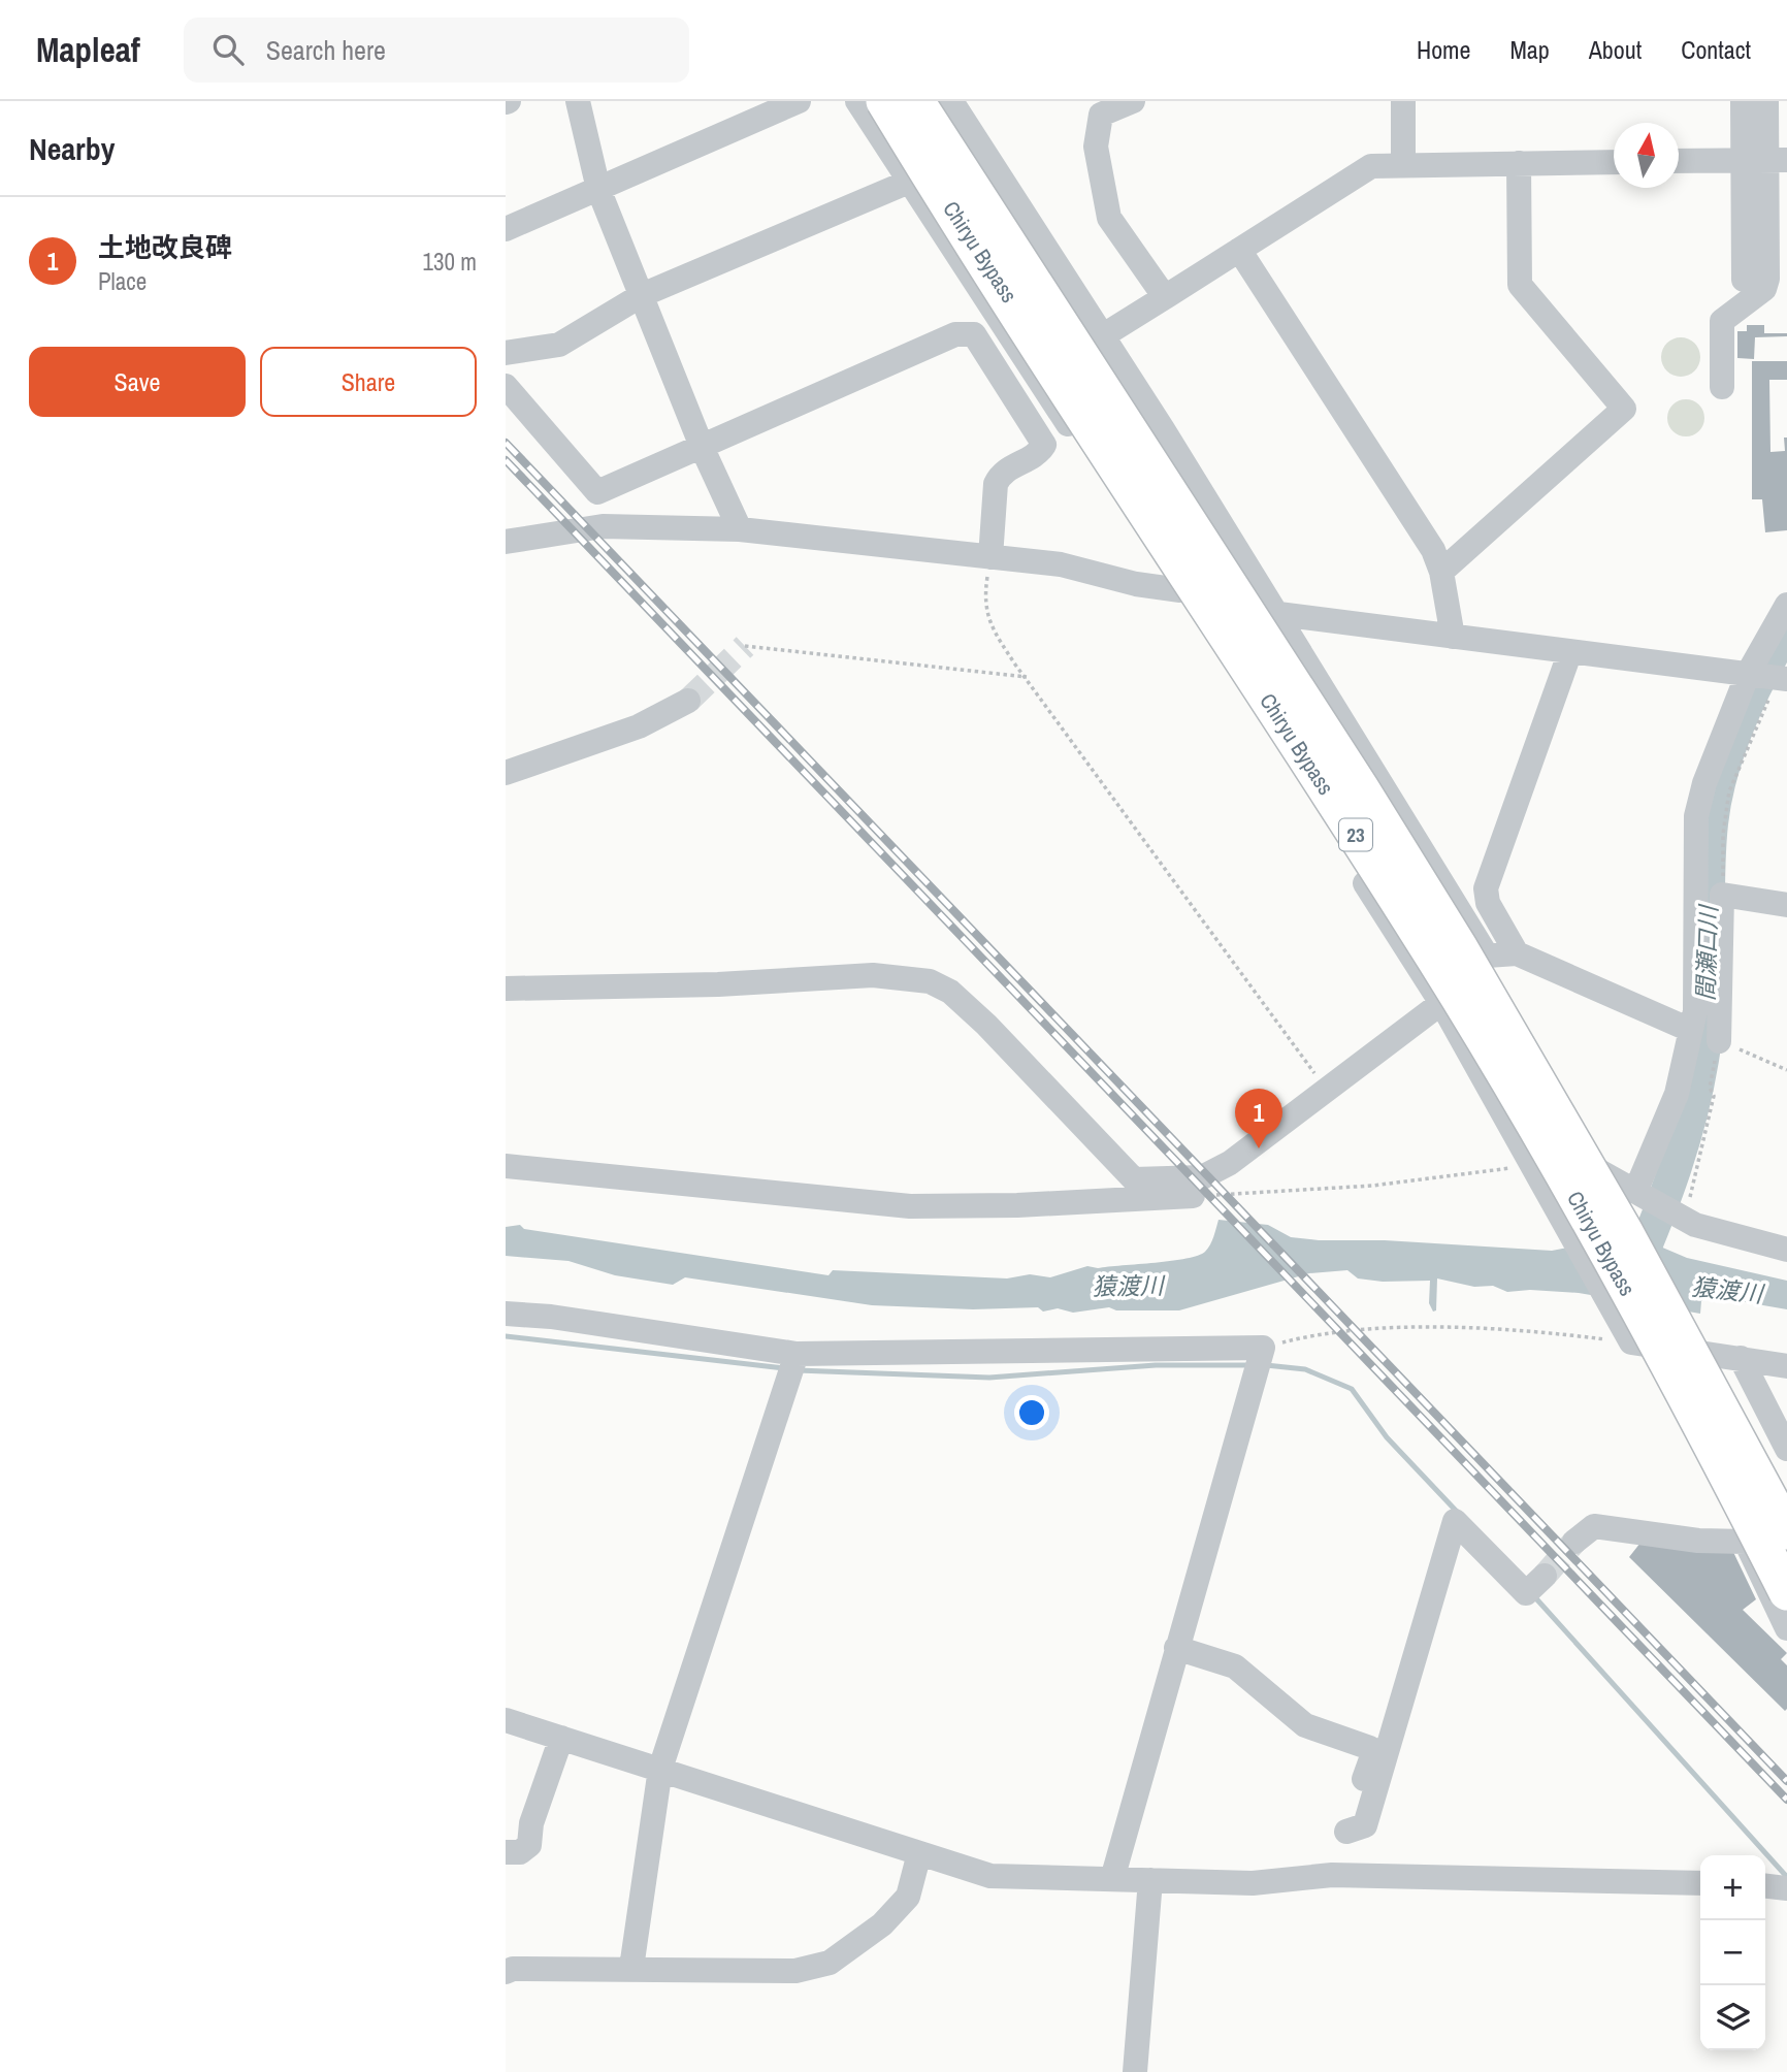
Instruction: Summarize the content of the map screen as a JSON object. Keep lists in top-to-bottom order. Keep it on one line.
{"streets":{"highway":["Chiryu Bypass","23"]},"water":["間瀬口川","猿渡川"],"north":"top","page":{"header":"Mapleaf","search":"Search here","nav":["Home","Map","About","Contact"],"heading":"Nearby","list":[{"mark":"1","name":"土地改良碑","note":"Place","value":"130 m"}],"buttons":["Save","Share"],"pins":"1","map_buttons":["+","−"]}}
